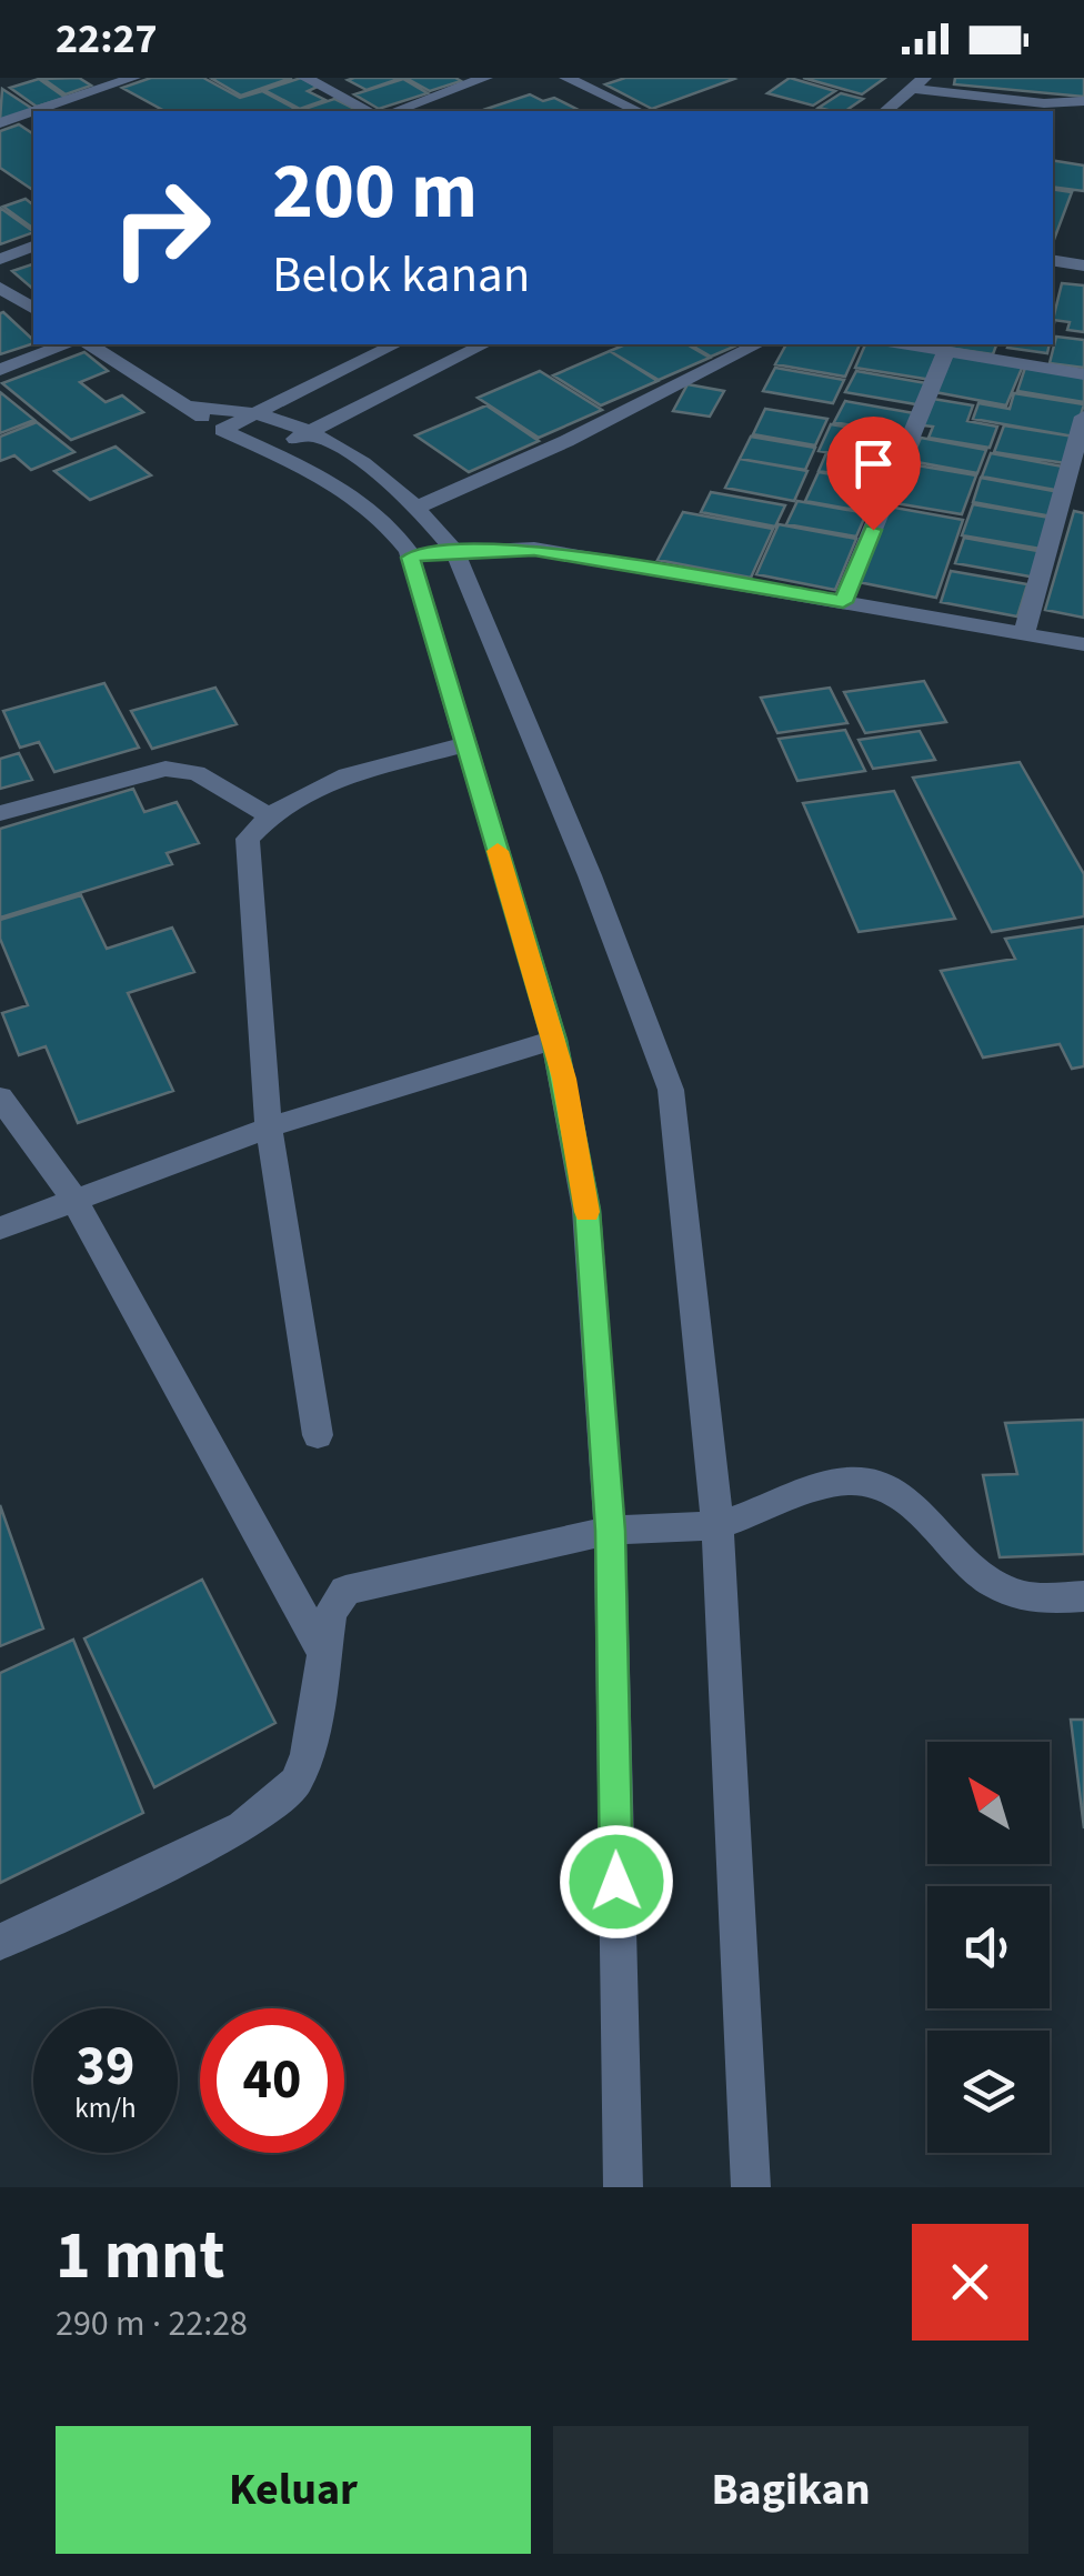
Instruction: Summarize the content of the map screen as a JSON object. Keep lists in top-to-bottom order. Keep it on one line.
{"north":"top left","page":{"status":"22:27","turn":["200 m","Belok kanan"],"speed":"39 km/h","limit":"40","heading":["1 mnt","290 m · 22:28"],"buttons":["Keluar","Bagikan"]}}
